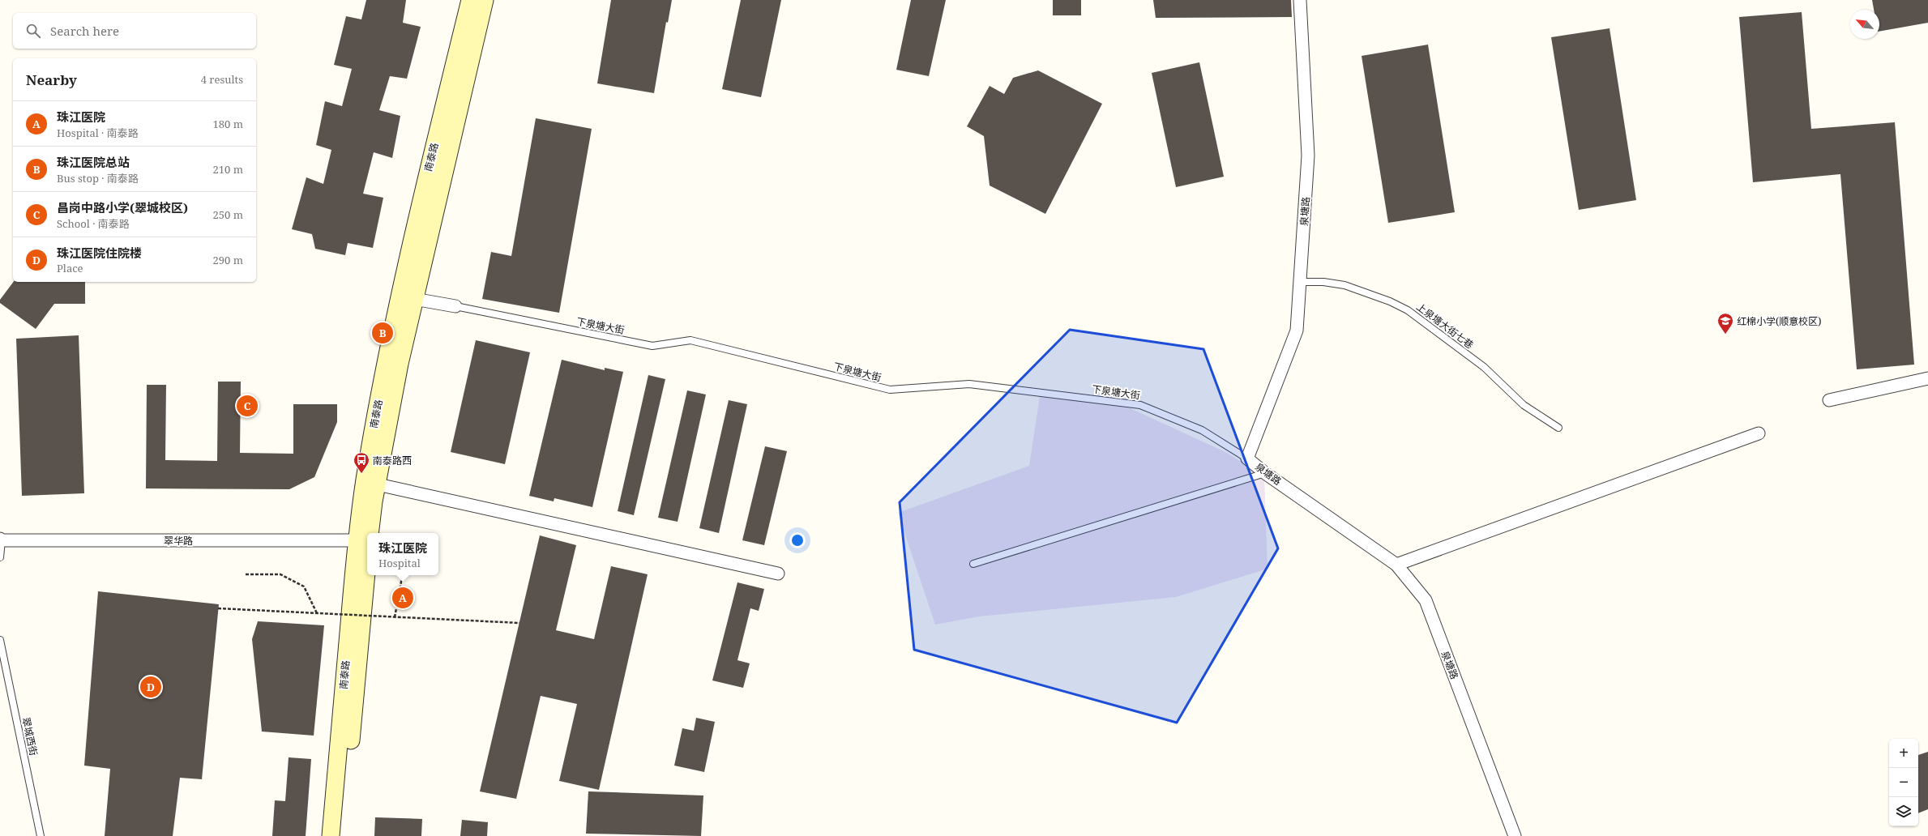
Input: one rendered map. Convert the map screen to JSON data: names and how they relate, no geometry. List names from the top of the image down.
{
  "streets": {
    "main road": ["南泰路"],
    "street": ["泉塘路", "翠华路"],
    "lane": ["下泉塘大街", "上泉塘大街七巷", "翠城西街"]
  },
  "crossings": [
    ["南泰路", "翠华路"],
    ["泉塘路", "下泉塘大街"],
    ["泉塘路", "上泉塘大街七巷"]
  ],
  "places": {
    "school or university": ["红棉小学(顺意校区)"],
    "bus stop": ["南泰路西"]
  },
  "north": "top left",
  "page": {
    "search": "Search here",
    "heading": ["Nearby", "4 results"],
    "list": [
      {
        "mark": "A",
        "name": "珠江医院",
        "note": "Hospital · 南泰路",
        "value": "180 m"
      },
      {
        "mark": "B",
        "name": "珠江医院总站",
        "note": "Bus stop · 南泰路",
        "value": "210 m"
      },
      {
        "mark": "C",
        "name": "昌岗中路小学(翠城校区)",
        "note": "School · 南泰路",
        "value": "250 m"
      },
      {
        "mark": "D",
        "name": "珠江医院住院楼",
        "note": "Place",
        "value": "290 m"
      }
    ],
    "pins": [
      "B",
      "C",
      "A",
      "D"
    ],
    "popup": ["珠江医院", "Hospital"],
    "map_buttons": ["+", "−"]
  }
}
